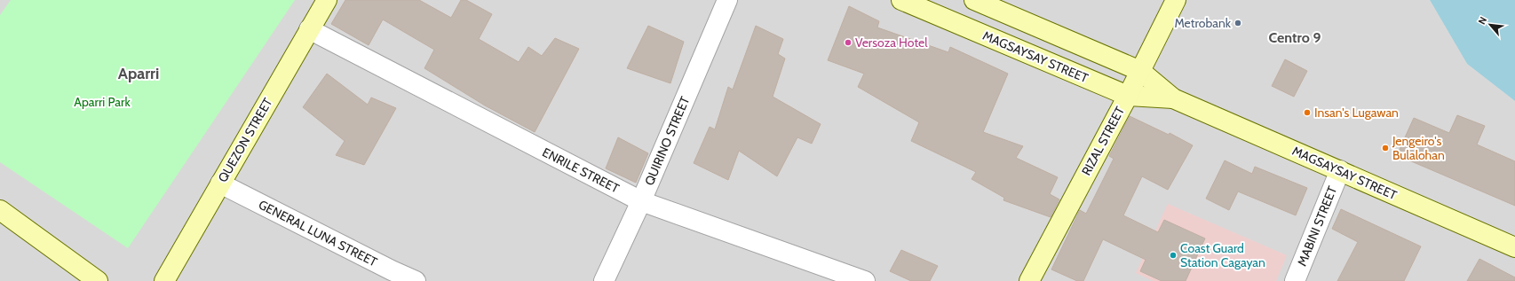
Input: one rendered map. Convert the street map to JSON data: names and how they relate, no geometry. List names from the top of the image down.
{
  "streets": {
    "street": [
      "MAGSAYSAY STREET",
      "QUEZON STREET",
      "QUIRINO STREET",
      "RIZAL STREET",
      "ENRILE STREET",
      "MABINI STREET",
      "GENERAL LUNA STREET"
    ]
  },
  "crossings": [
    ["MAGSAYSAY STREET", "RIZAL STREET"],
    ["MAGSAYSAY STREET", "MABINI STREET"],
    ["QUEZON STREET", "ENRILE STREET"],
    ["QUEZON STREET", "GENERAL LUNA STREET"],
    ["QUIRINO STREET", "ENRILE STREET"]
  ],
  "districts": ["Centro 9", "Aparri"],
  "parks": ["Aparri Park"],
  "places": [
    "Metrobank",
    "Versoza Hotel",
    "Insan's Lugawan",
    "Jengeiro's Bulalohan",
    "Coast Guard Station Cagayan"
  ],
  "north": "top left"
}
